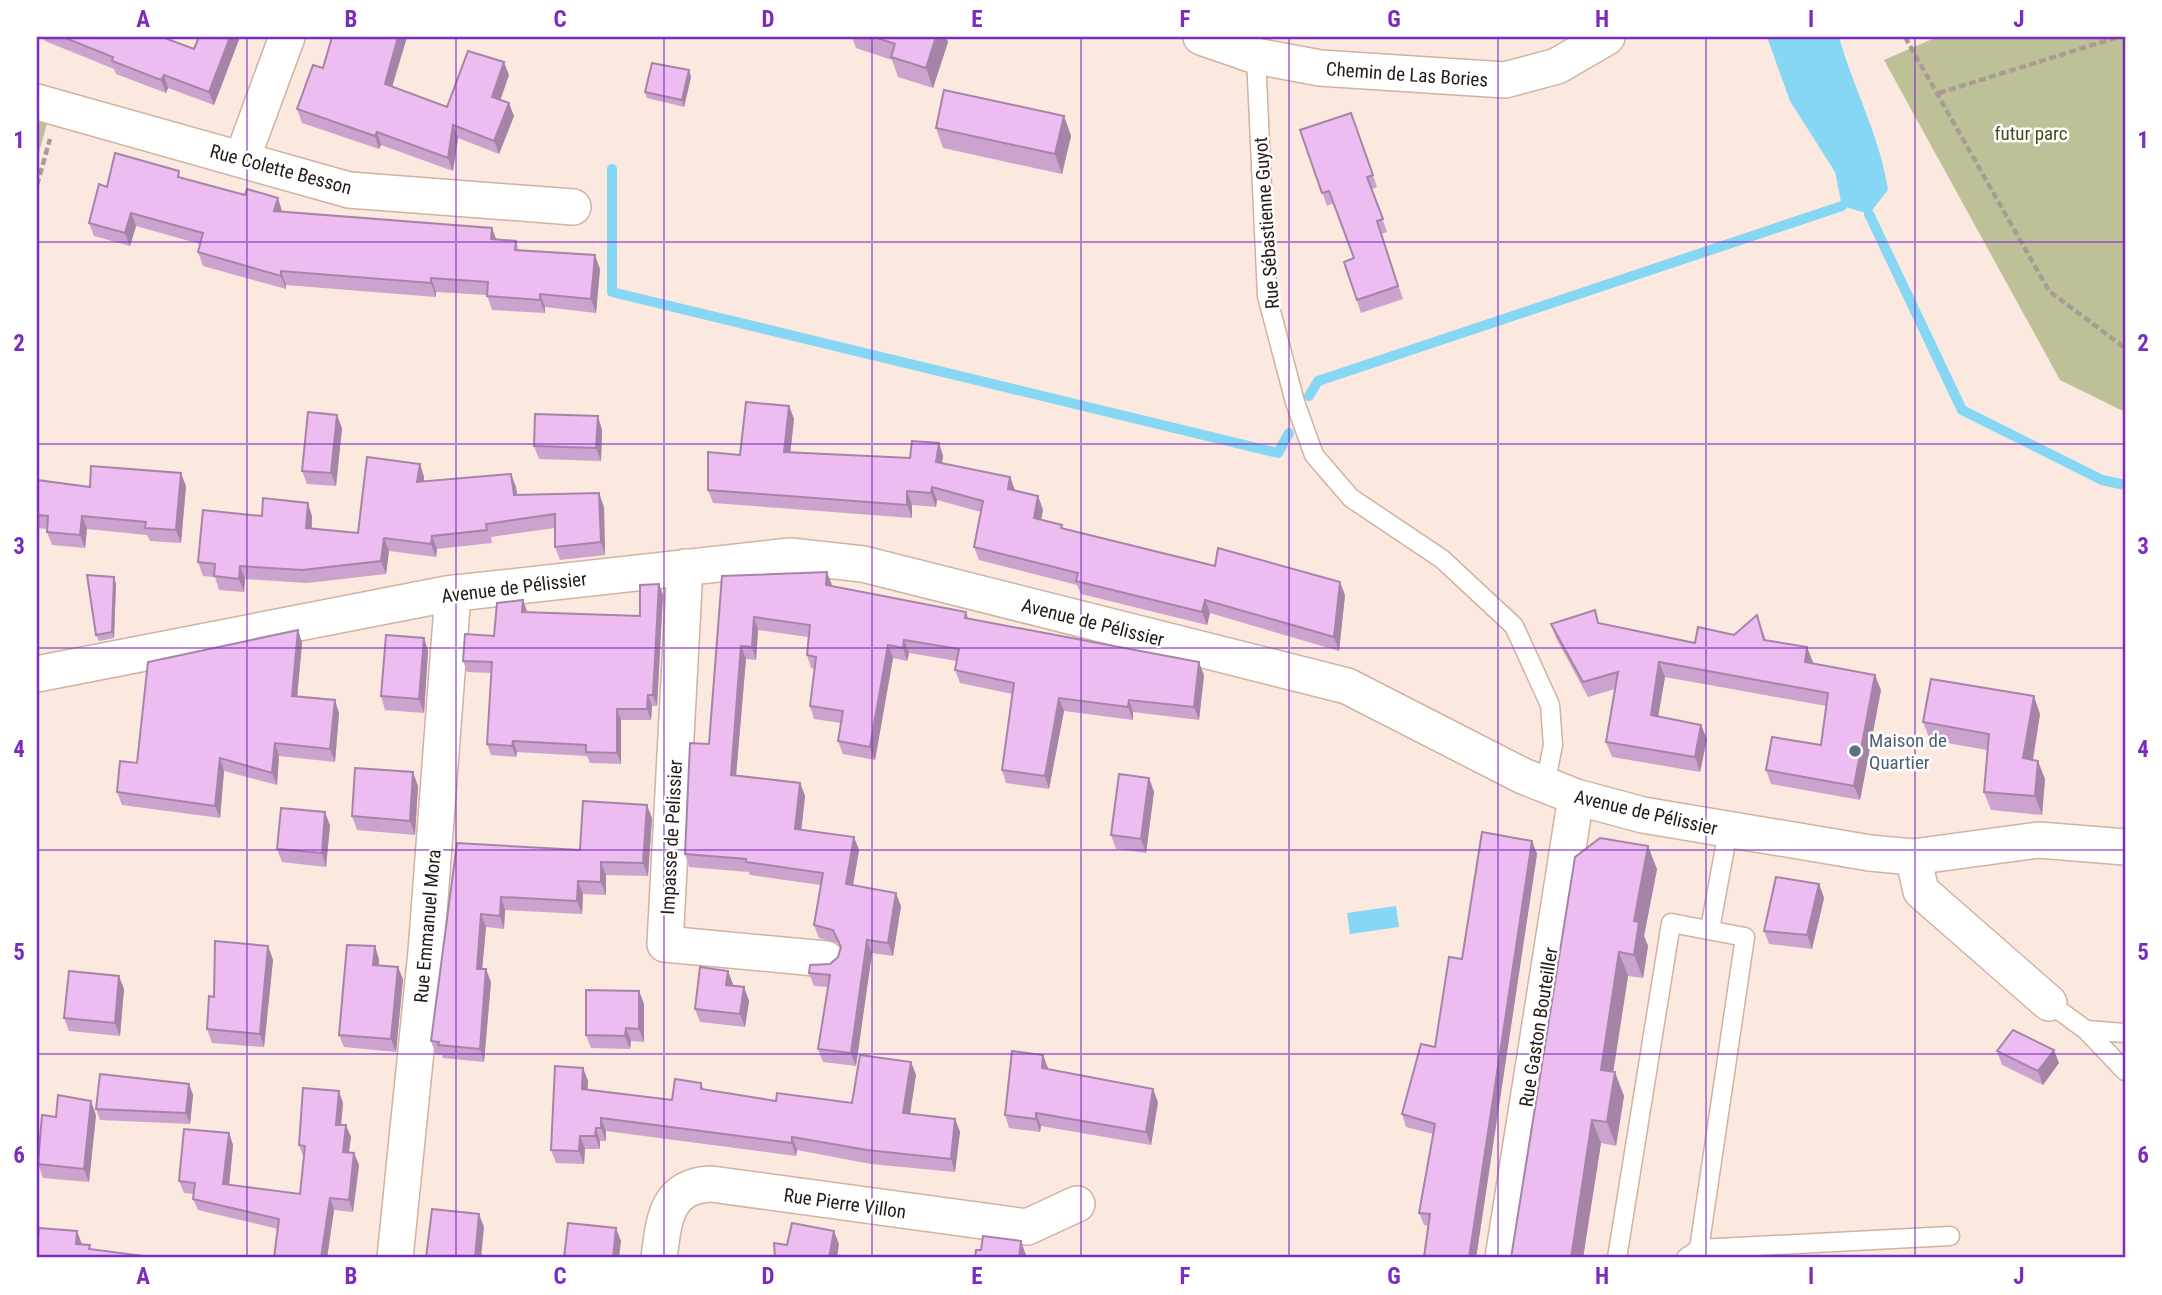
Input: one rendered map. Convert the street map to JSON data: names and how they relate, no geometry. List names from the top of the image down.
{
  "streets": {
    "street": [
      "Chemin de Las Bories",
      "Rue Colette Besson",
      "Avenue de Pélissier",
      "Impasse de Pelissier",
      "Rue Emmanuel Mora",
      "Rue Gaston Bouteiller",
      "Rue Pierre Villon"
    ],
    "lane": ["Rue Sébastienne Guyot"]
  },
  "crossings": [
    ["Chemin de Las Bories", "Rue Sébastienne Guyot"],
    ["Rue Sébastienne Guyot", "Avenue de Pélissier"],
    ["Rue Sébastienne Guyot", "Rue Gaston Bouteiller"],
    ["Avenue de Pélissier", "Impasse de Pelissier"],
    ["Avenue de Pélissier", "Rue Emmanuel Mora"],
    ["Avenue de Pélissier", "Rue Gaston Bouteiller"]
  ],
  "parks": ["futur parc"],
  "places": ["Maison de Quartier"],
  "grid": {
    "columns": [
      "A",
      "B",
      "C",
      "D",
      "E",
      "F",
      "G",
      "H",
      "I",
      "J"
    ],
    "rows": [
      "1",
      "2",
      "3",
      "4",
      "5",
      "6"
    ]
  }
}
